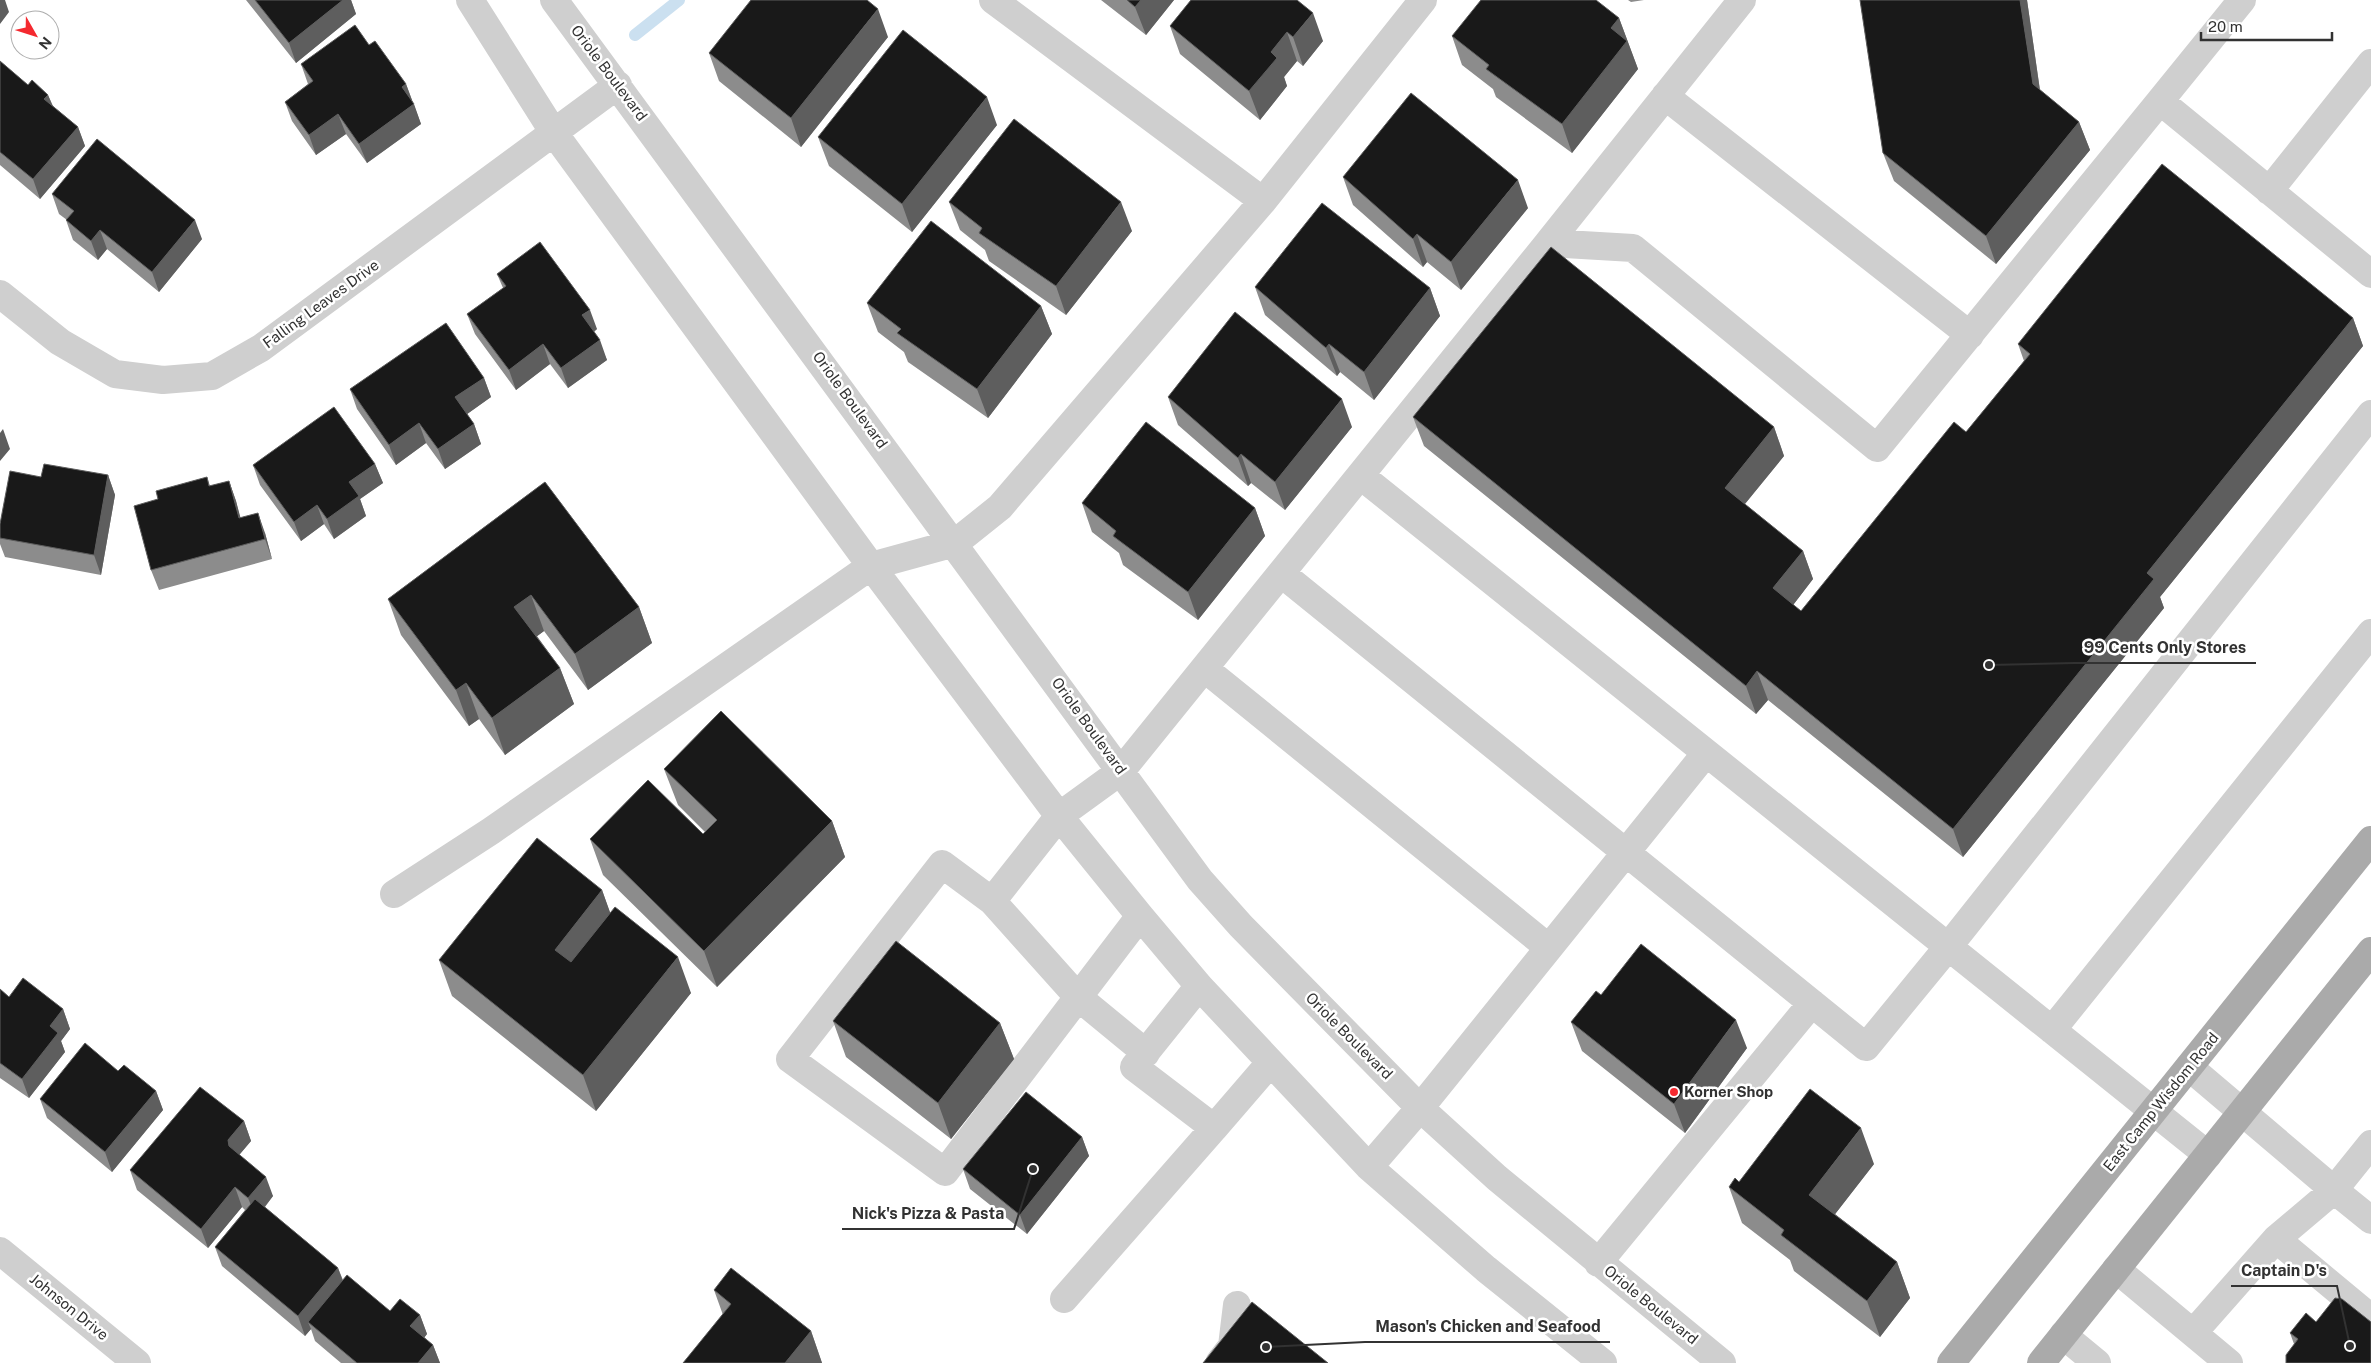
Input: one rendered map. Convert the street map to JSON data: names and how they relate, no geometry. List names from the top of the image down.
{
  "streets": {
    "main road": ["East Camp Wisdom Road"],
    "street": ["Oriole Boulevard", "Falling Leaves Drive", "Johnson Drive"]
  },
  "crossings": [
    ["Oriole Boulevard", "Falling Leaves Drive"]
  ],
  "places": [
    "99 Cents Only Stores",
    "Korner Shop",
    "Nick's Pizza & Pasta",
    "Captain D's",
    "Mason's Chicken and Seafood"
  ],
  "scale_bar": "20 m",
  "north": "bottom right"
}
